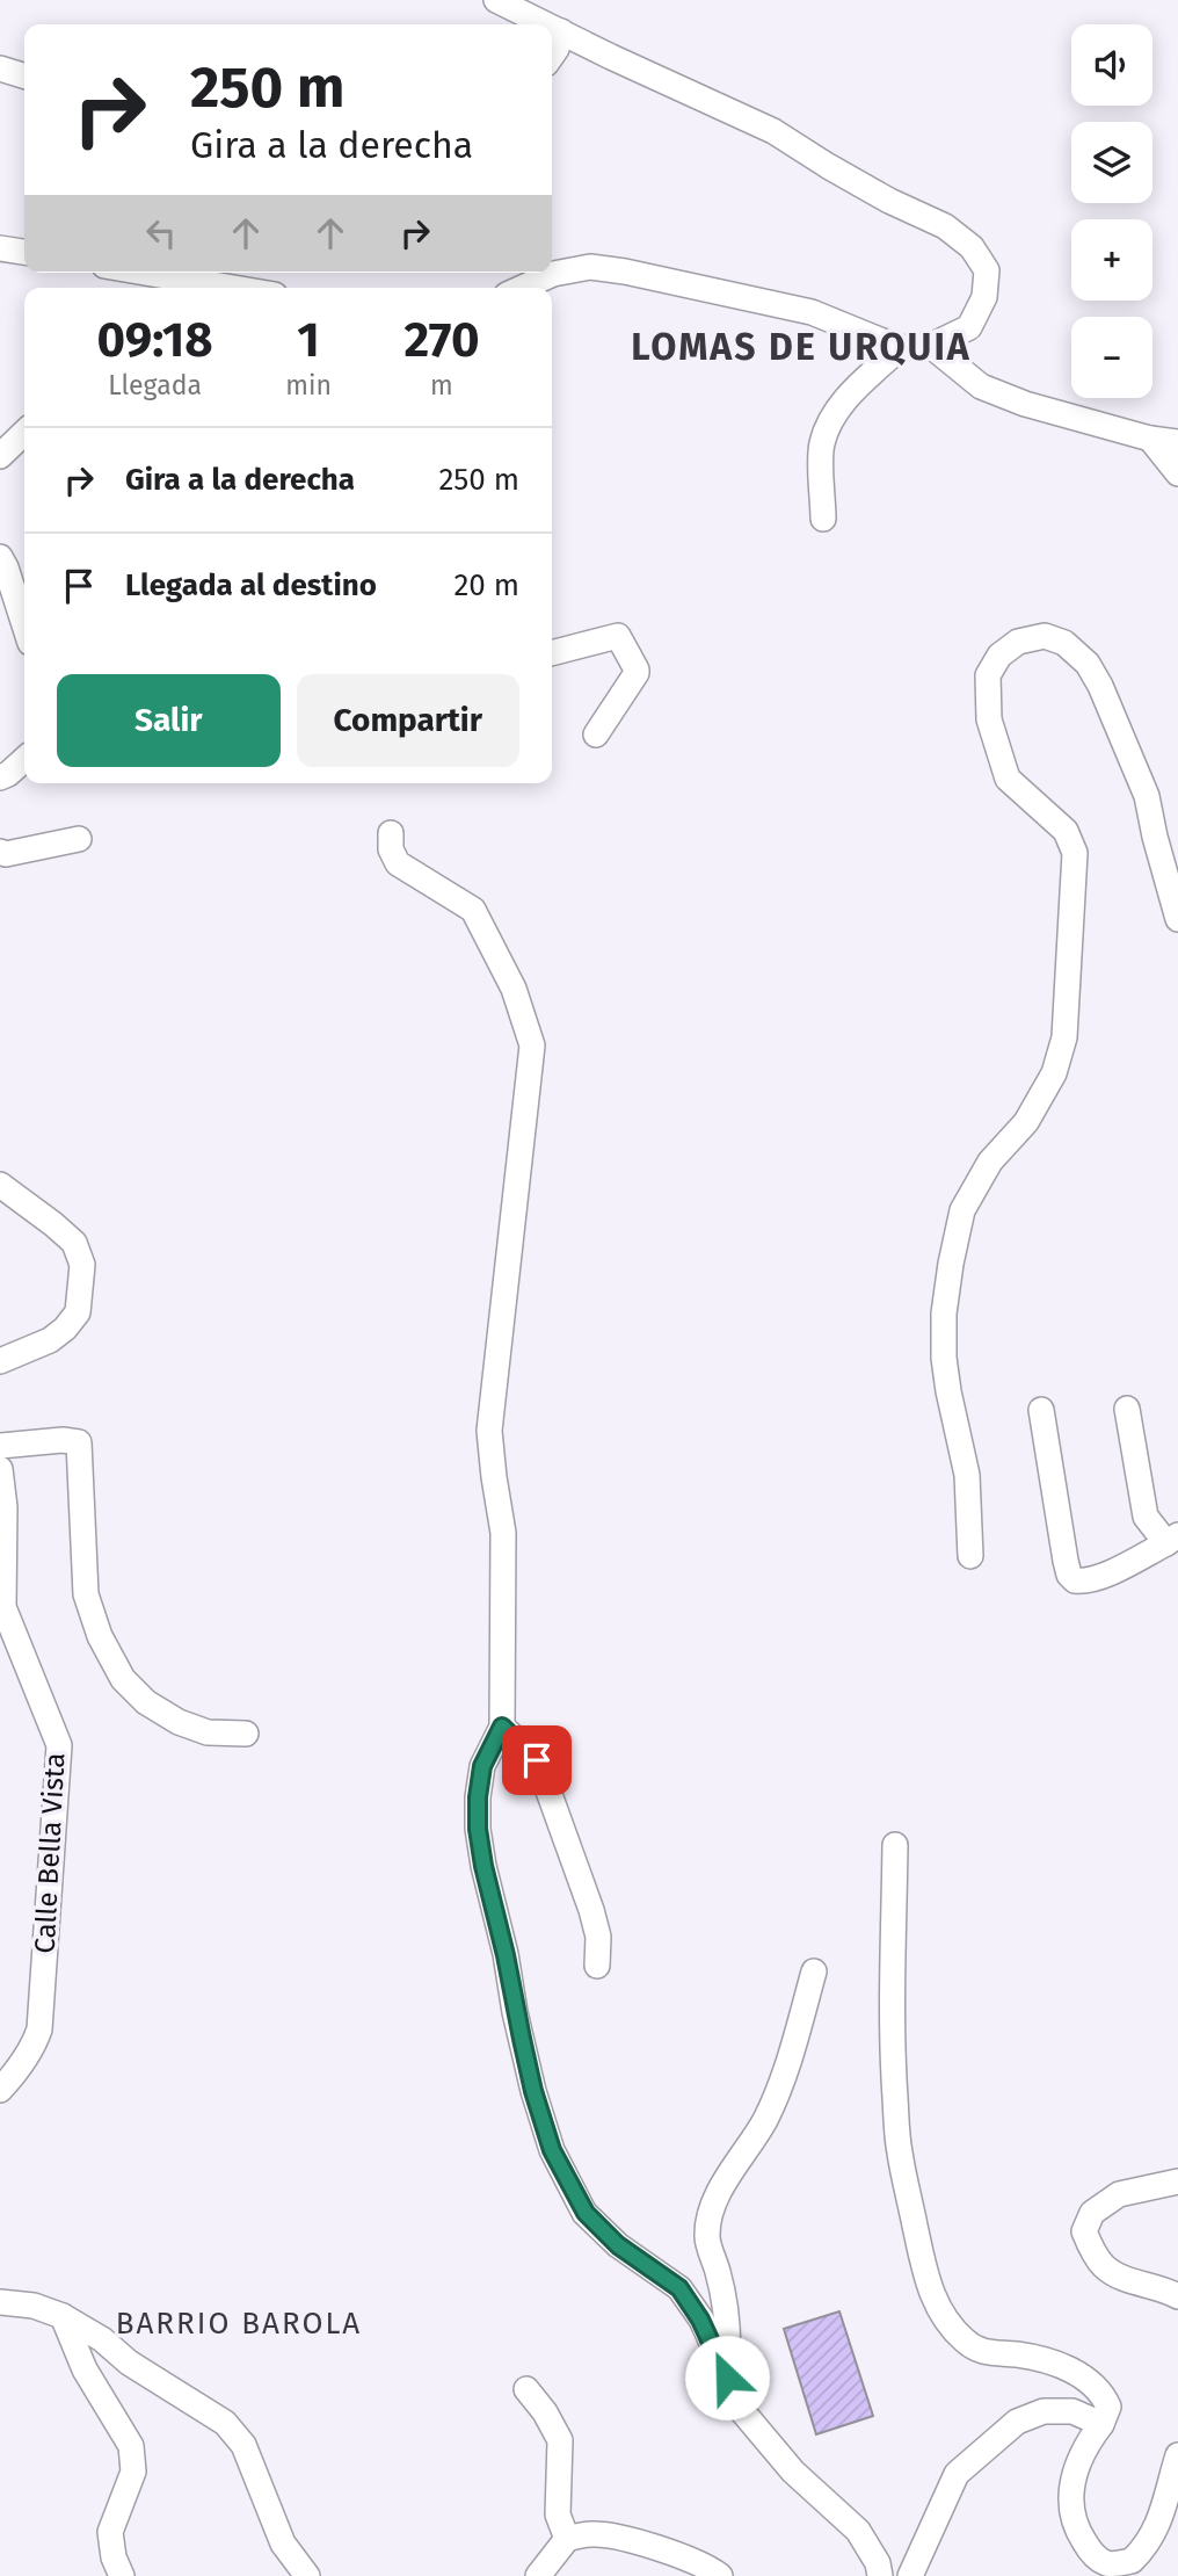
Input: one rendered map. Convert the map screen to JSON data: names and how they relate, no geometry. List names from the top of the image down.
{
  "streets": {
    "street": ["Calle Bella Vista"]
  },
  "districts": ["LOMAS DE URQUIA", "BARRIO BAROLA"],
  "page": {
    "map_buttons": ["+", "−"],
    "turn": ["250 m", "Gira a la derecha"],
    "eta": [
      "09:18",
      "Llegada",
      "1",
      "min",
      "270",
      "m"
    ],
    "list": [
      {
        "name": "Gira a la derecha",
        "value": "250 m"
      },
      {
        "name": "Llegada al destino",
        "value": "20 m"
      }
    ],
    "buttons": ["Salir", "Compartir"]
  }
}
